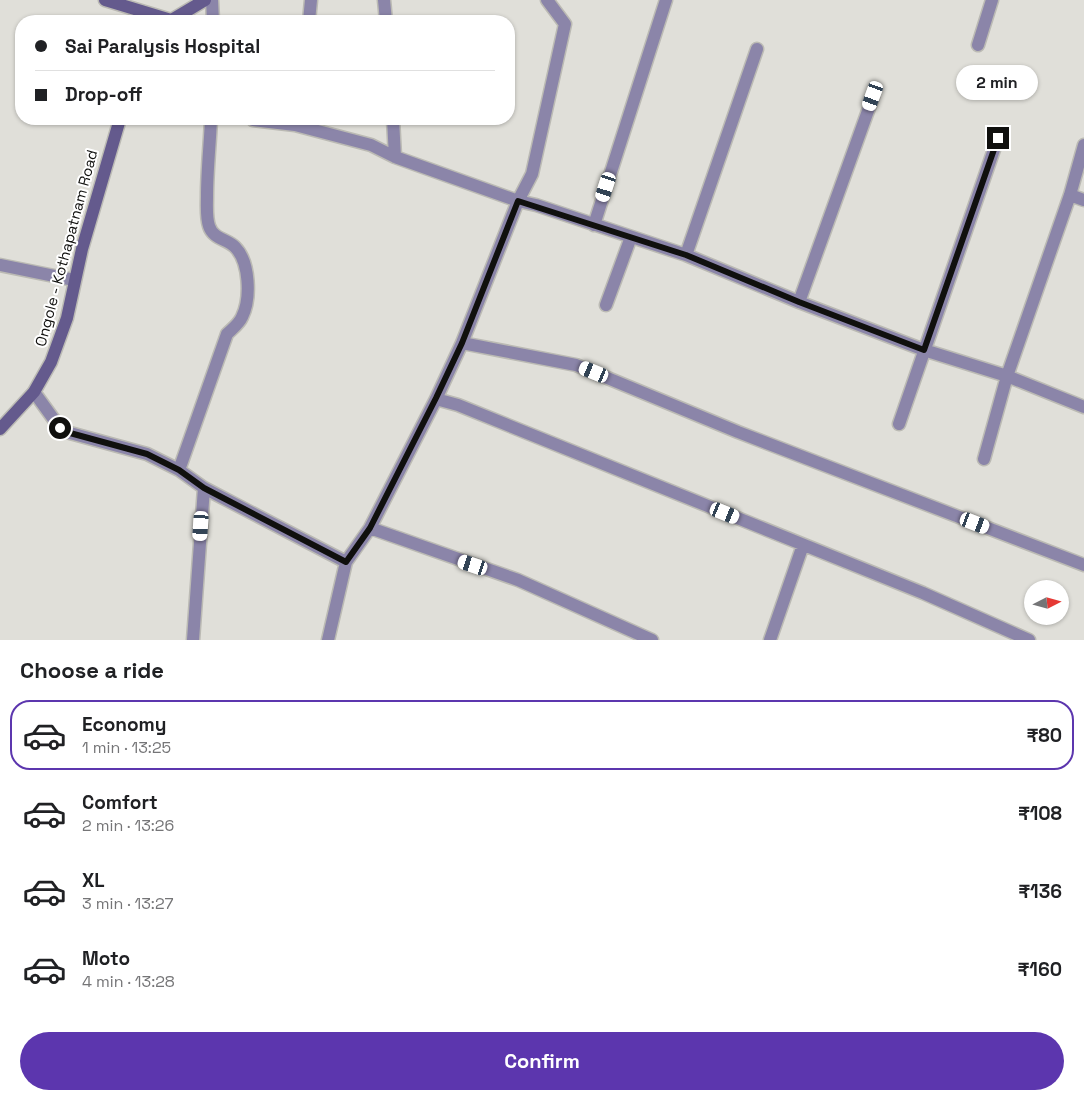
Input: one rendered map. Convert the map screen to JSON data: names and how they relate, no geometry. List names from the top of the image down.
{
  "streets": {
    "main road": ["Ongole - Kothapatnam Road"]
  },
  "north": "right",
  "page": {
    "banner": ["Sai Paralysis Hospital", "Drop-off"],
    "bubble": "2 min",
    "heading": "Choose a ride",
    "list": [
      {
        "name": "Economy",
        "note": "1 min · 13:25",
        "value": "₹80"
      },
      {
        "name": "Comfort",
        "note": "2 min · 13:26",
        "value": "₹108"
      },
      {
        "name": "XL",
        "note": "3 min · 13:27",
        "value": "₹136"
      },
      {
        "name": "Moto",
        "note": "4 min · 13:28",
        "value": "₹160"
      }
    ],
    "buttons": "Confirm"
  }
}
